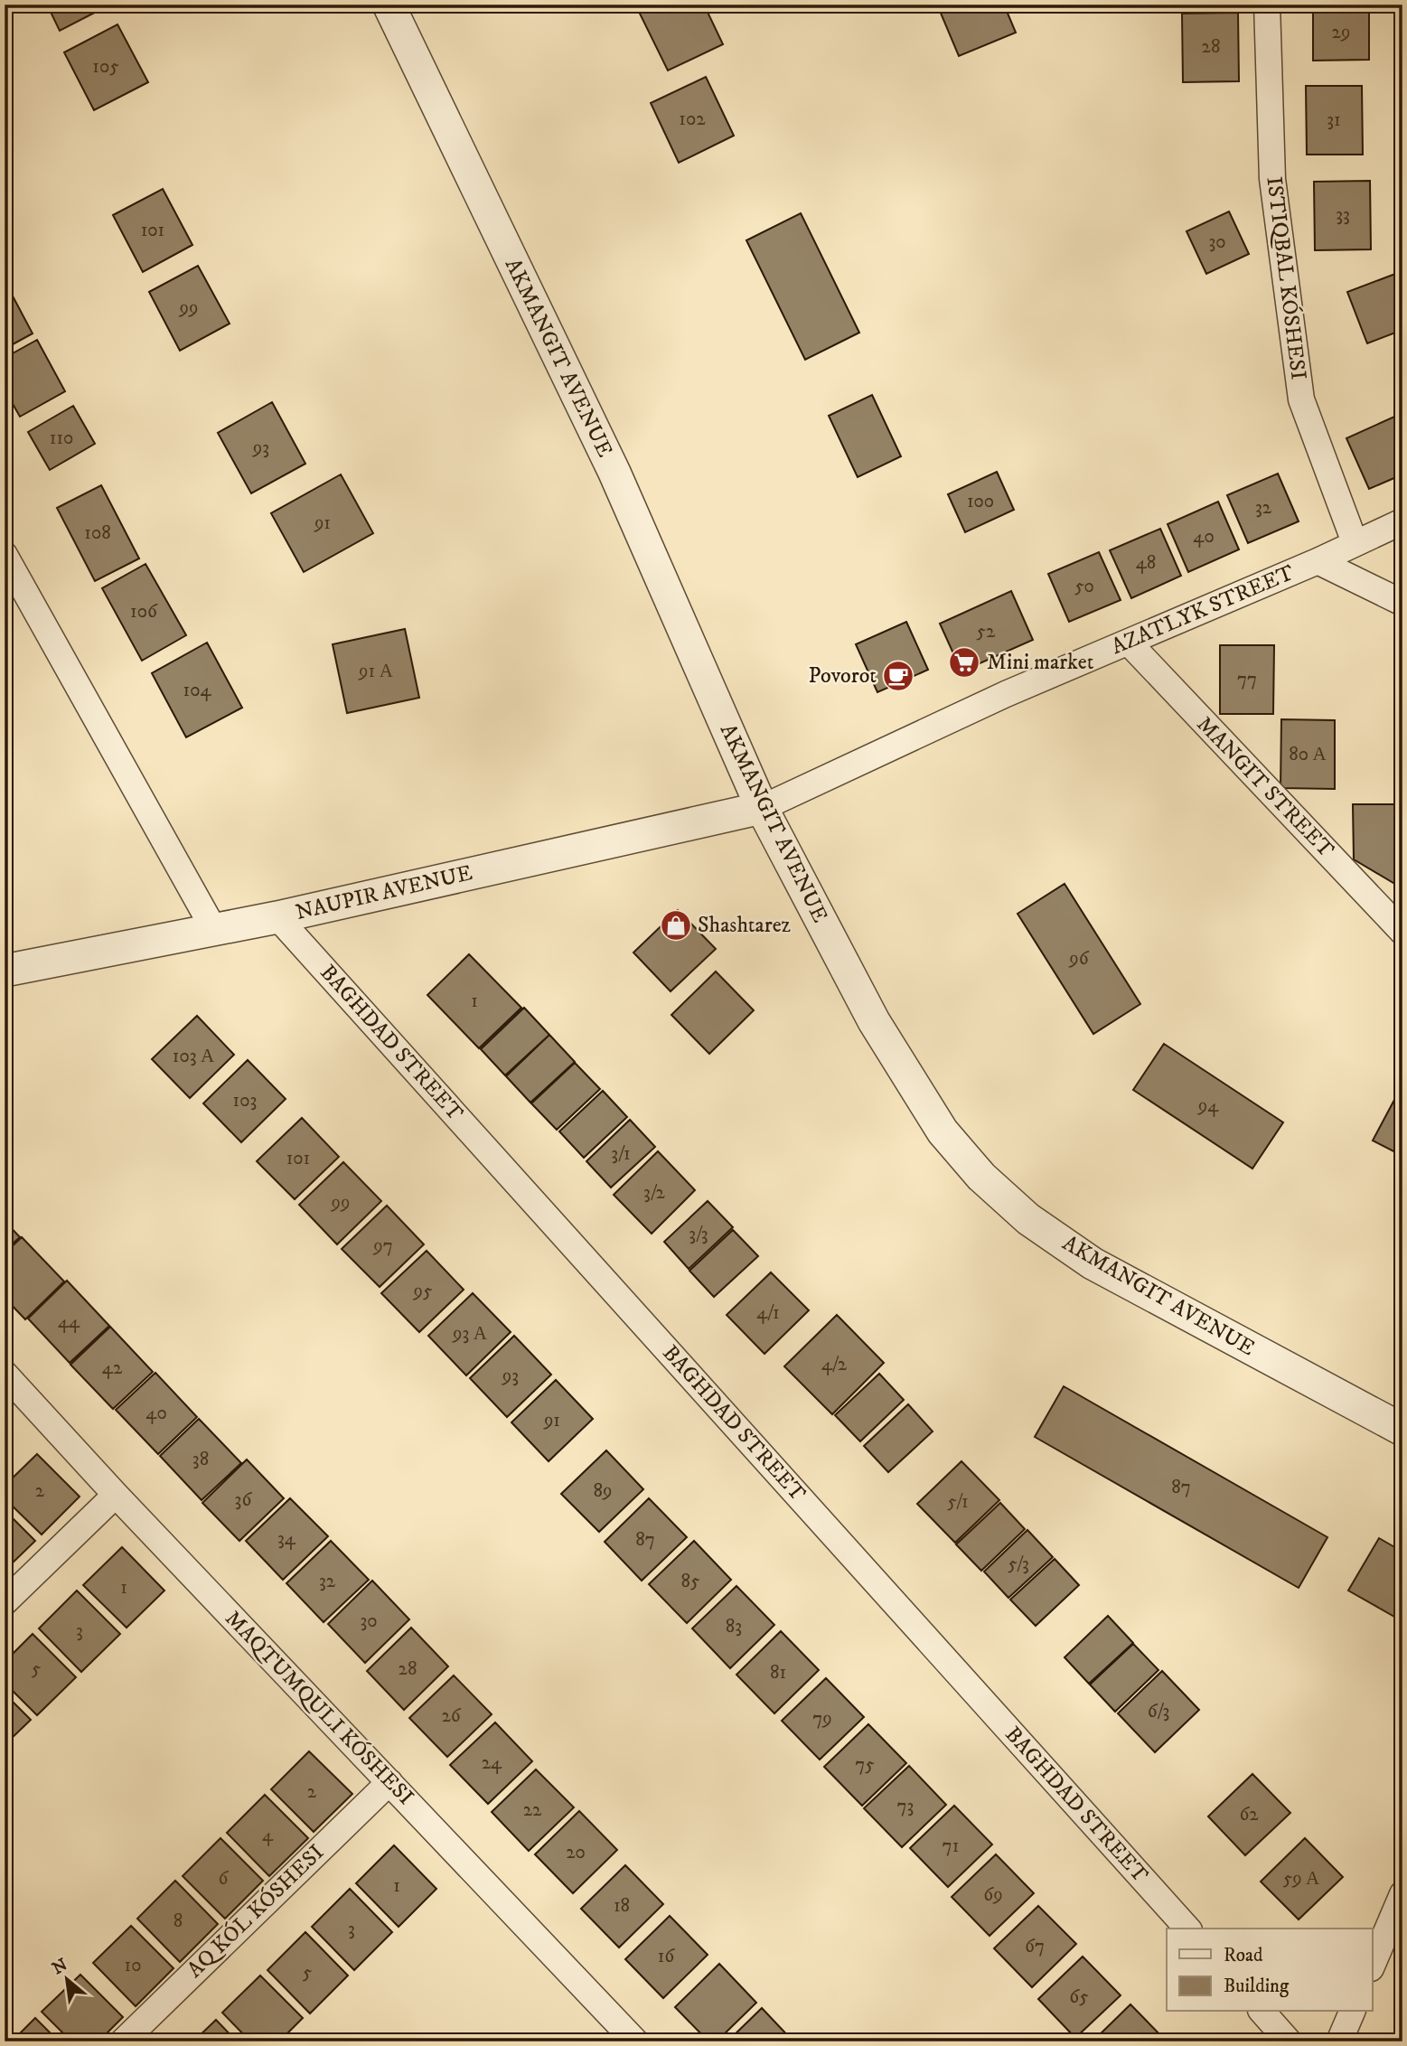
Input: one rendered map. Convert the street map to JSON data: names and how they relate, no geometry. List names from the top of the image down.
{
  "streets": {
    "street": [
      "ISTIQBAL KÓSHESI",
      "AKMANGIT AVENUE",
      "AZATLYK STREET",
      "MANGIT STREET",
      "NAUPIR AVENUE",
      "BAGHDAD STREET",
      "AQ KÓL KÓSHESI"
    ]
  },
  "crossings": [
    ["ISTIQBAL KÓSHESI", "AZATLYK STREET"],
    ["AKMANGIT AVENUE", "AZATLYK STREET"],
    ["AKMANGIT AVENUE", "NAUPIR AVENUE"],
    ["AZATLYK STREET", "MANGIT STREET"],
    ["AZATLYK STREET", "NAUPIR AVENUE"],
    ["NAUPIR AVENUE", "BAGHDAD STREET"]
  ],
  "places": {
    "supermarket": ["Mini market"],
    "cafe": ["Povorot"],
    "shop": ["Shashtarez"]
  },
  "house_numbers": [
    "29",
    "28",
    "105",
    "102",
    "31",
    "33",
    "101",
    "30",
    "99",
    "110",
    "93",
    "100",
    "32",
    "91",
    "108",
    "40",
    "48",
    "50",
    "106",
    "52",
    "91 А",
    "77",
    "104",
    "80 А",
    "96",
    "1",
    "103 А",
    "103",
    "94",
    "3/1",
    "101",
    "3/2",
    "99",
    "3/3",
    "97",
    "95",
    "4/1",
    "44",
    "93 А",
    "4/2",
    "42",
    "93",
    "40",
    "91",
    "38",
    "87",
    "2",
    "89",
    "36",
    "5/1",
    "34",
    "87",
    "5/3",
    "32",
    "85",
    "1",
    "30",
    "83",
    "3",
    "5",
    "28",
    "81",
    "6/3",
    "26",
    "79",
    "24",
    "75",
    "2",
    "73",
    "22",
    "62",
    "4",
    "71",
    "20",
    "6",
    "59 А",
    "1",
    "69",
    "18",
    "8",
    "3",
    "67",
    "16",
    "10",
    "5",
    "65"
  ],
  "legend": ["Road", "Building"],
  "north": "top left"
}
